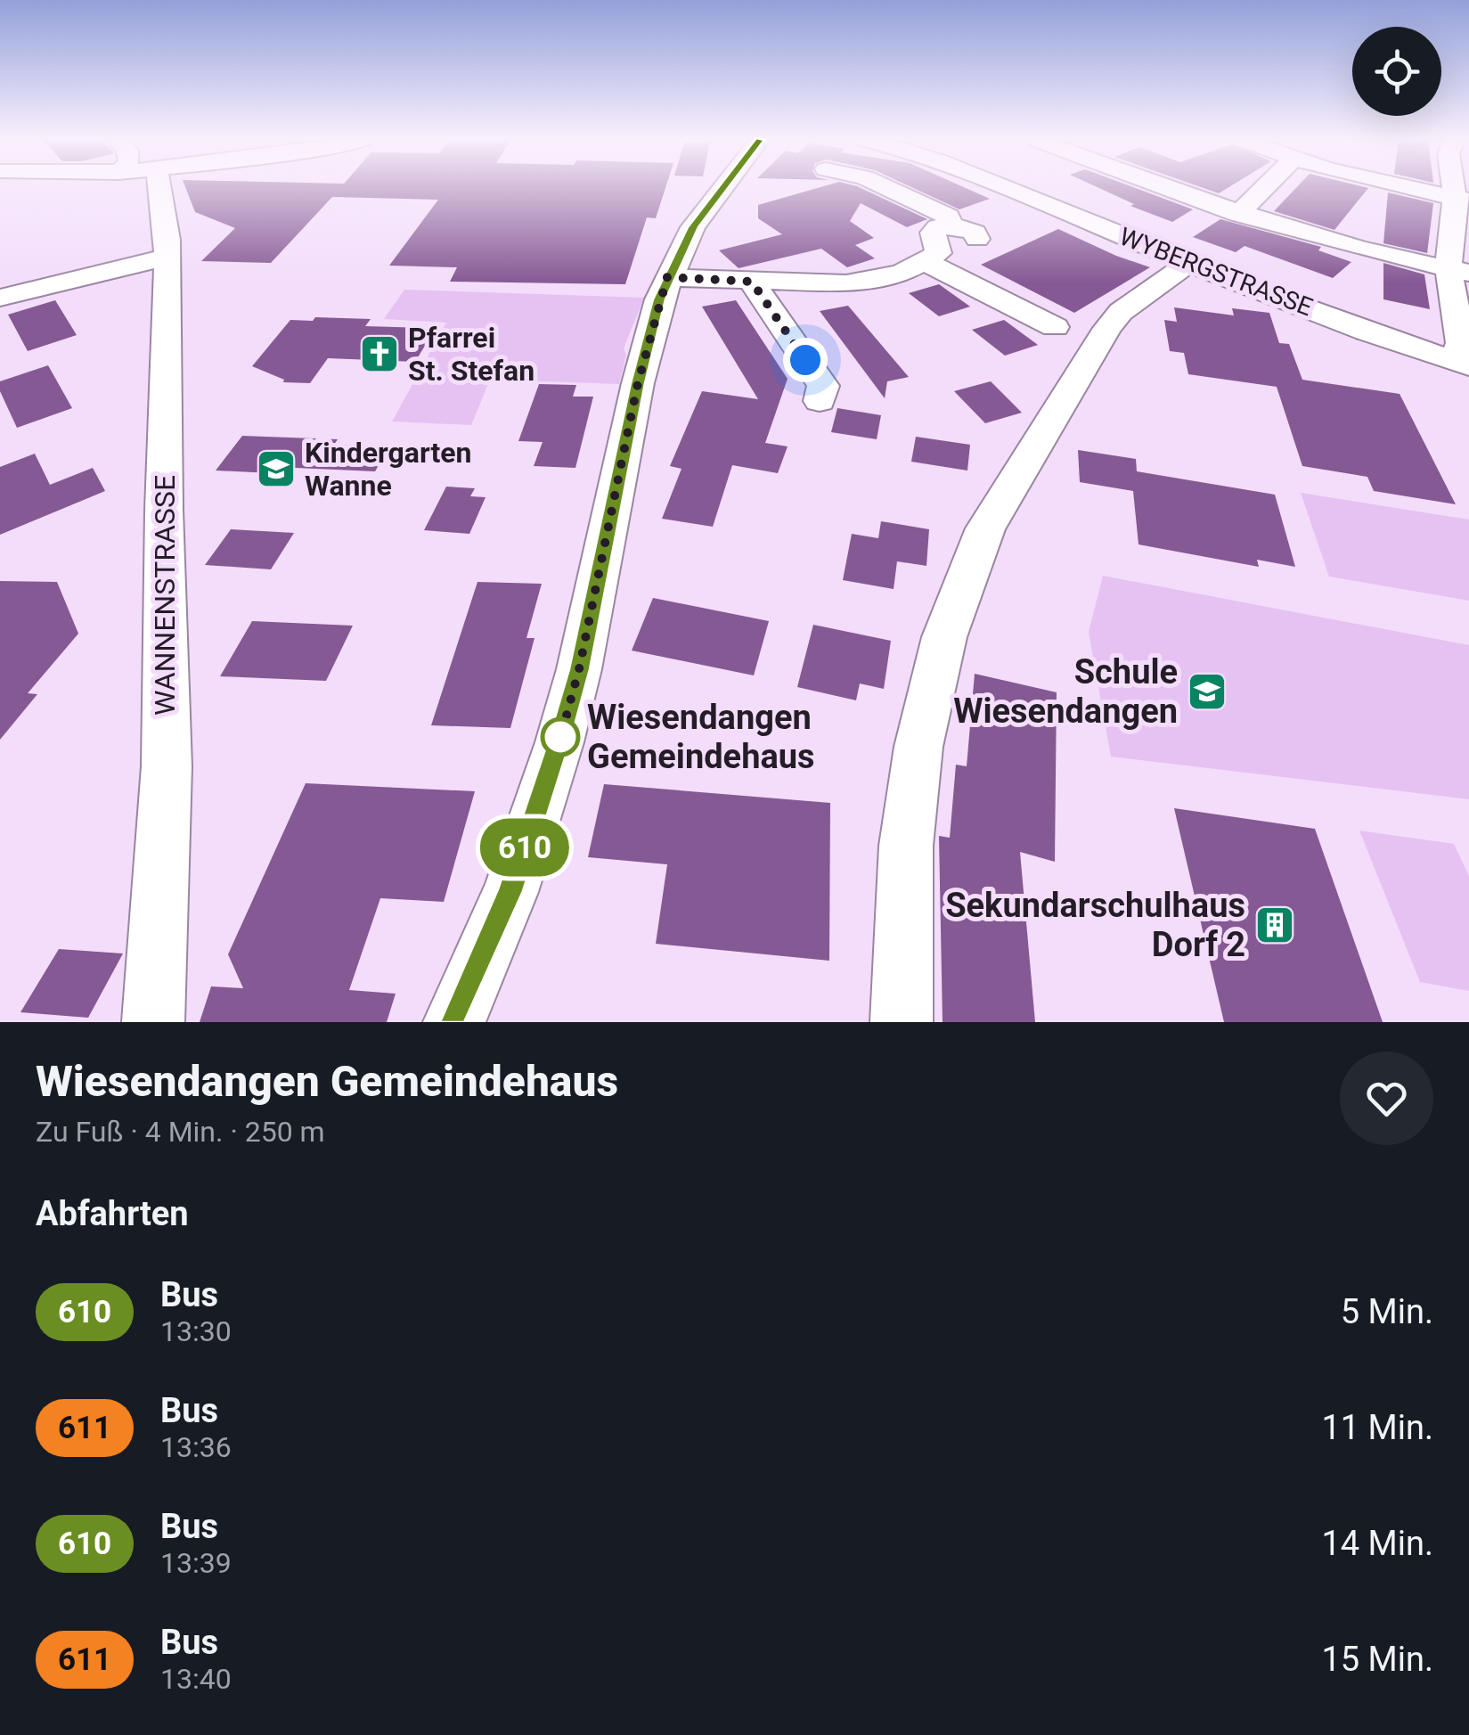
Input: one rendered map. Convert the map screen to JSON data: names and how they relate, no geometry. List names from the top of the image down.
{
  "streets": {
    "street": ["WYBERGSTRASSE", "WANNENSTRASSE"]
  },
  "places": {
    "church": ["Pfarrei St. Stefan"],
    "school or university": ["Kindergarten Wanne", "Schule Wiesendangen"],
    "other": ["Wiesendangen Gemeindehaus"],
    "building": ["Sekundarschulhaus Dorf 2"]
  },
  "lines": ["bus line 610"],
  "page": {
    "on_map": "610",
    "heading": [
      ["Wiesendangen Gemeindehaus", "Zu Fuß · 4 Min. · 250 m"],
      "Abfahrten"
    ],
    "list": [
      {
        "mark": "610",
        "name": "Bus",
        "note": "13:30",
        "value": "5 Min."
      },
      {
        "mark": "611",
        "name": "Bus",
        "note": "13:36",
        "value": "11 Min."
      },
      {
        "mark": "610",
        "name": "Bus",
        "note": "13:39",
        "value": "14 Min."
      },
      {
        "mark": "611",
        "name": "Bus",
        "note": "13:40",
        "value": "15 Min."
      }
    ]
  }
}
